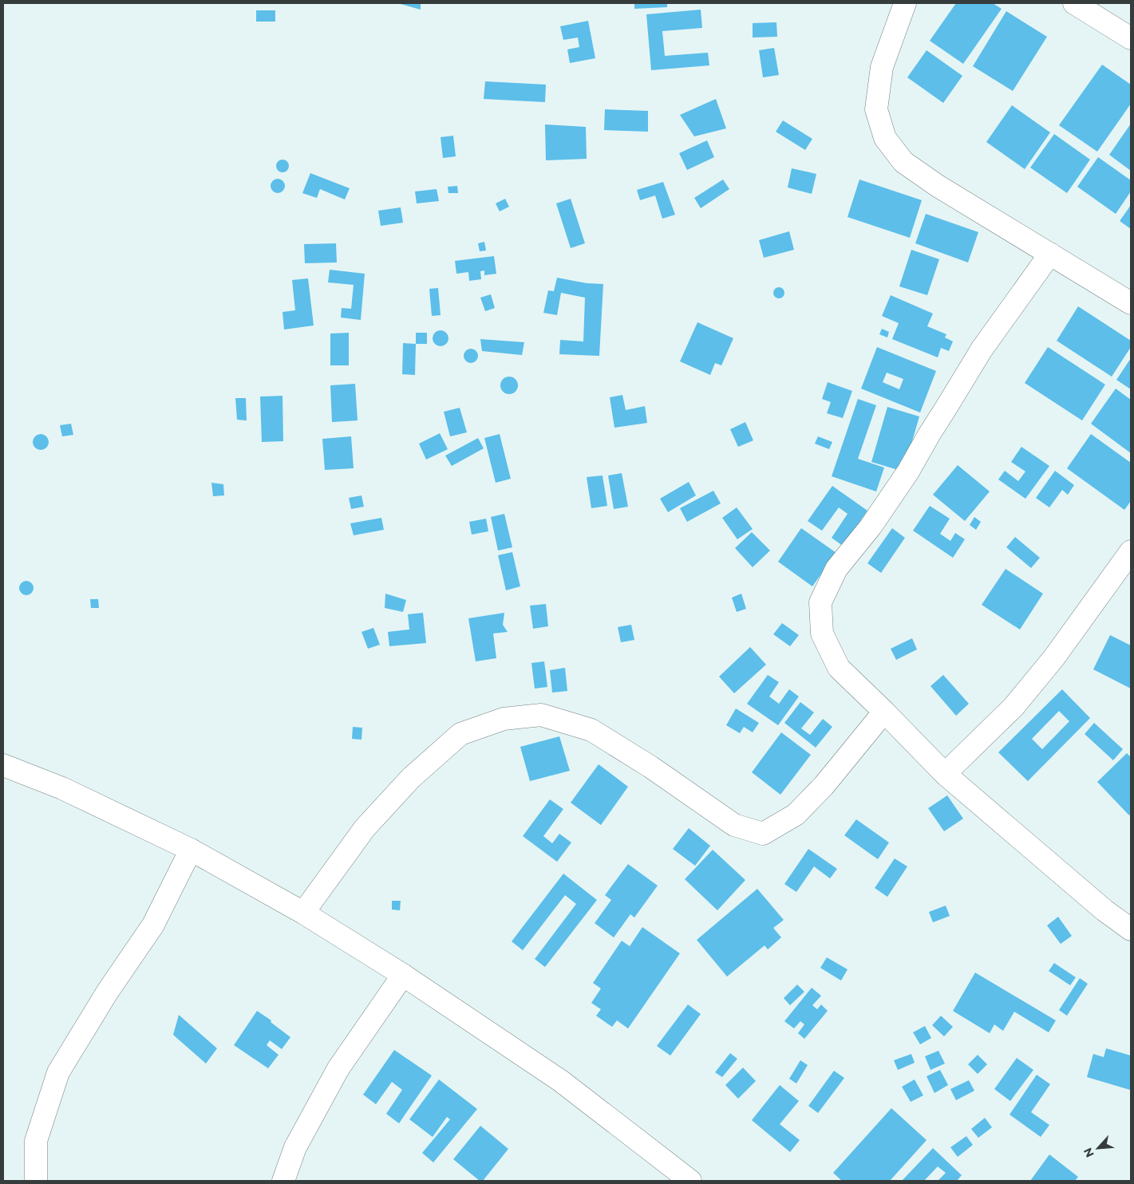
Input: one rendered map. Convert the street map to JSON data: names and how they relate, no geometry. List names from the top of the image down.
{
  "north": "bottom left"
}
